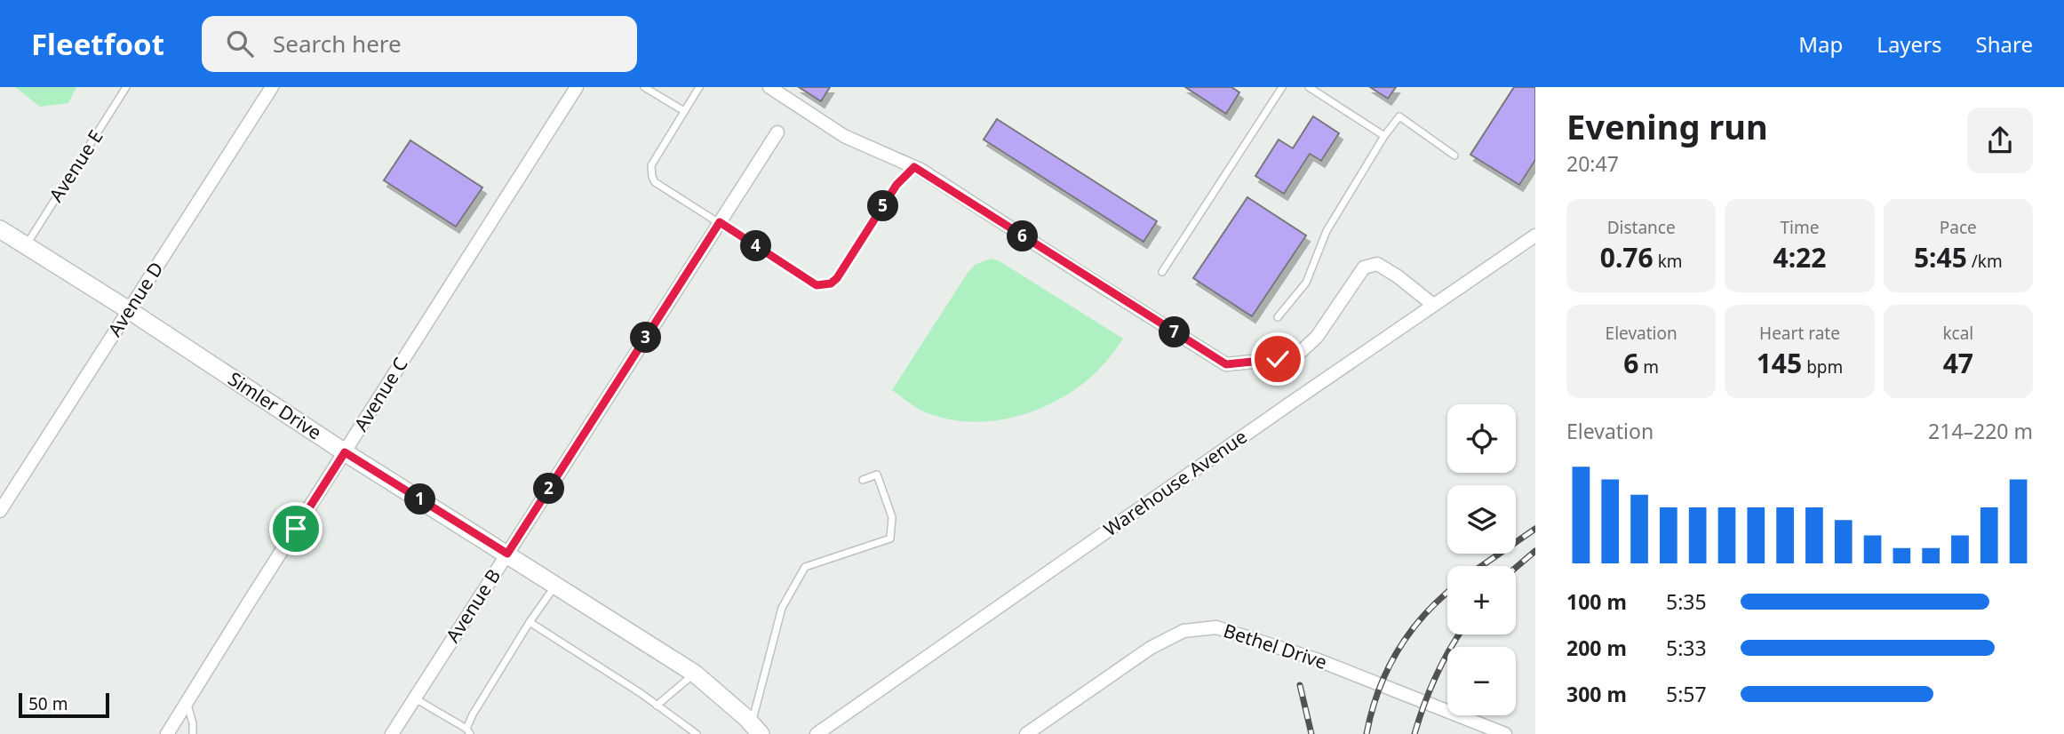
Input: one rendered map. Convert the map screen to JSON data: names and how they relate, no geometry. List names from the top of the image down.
{
  "streets": {
    "street": [
      "Avenue D",
      "Avenue C",
      "Simler Drive",
      "Warehouse Avenue",
      "Avenue B",
      "Bethel Drive"
    ],
    "lane": ["Avenue E"]
  },
  "crossings": [
    ["Avenue E", "Simler Drive"],
    ["Avenue D", "Simler Drive"],
    ["Avenue C", "Simler Drive"],
    ["Simler Drive", "Avenue B"]
  ],
  "scale_bar": "50 m",
  "page": {
    "header": "Fleetfoot",
    "search": "Search here",
    "nav": ["Map", "Layers", "Share"],
    "heading": ["Evening run", "20:47"],
    "pins": [
      "5",
      "6",
      "4",
      "7",
      "3",
      "2",
      "1"
    ],
    "stats": [
      ["Distance", "0.76 km"],
      ["Time", "4:22"],
      ["Pace", "5:45 /km"],
      ["Elevation", "6 m"],
      ["Heart rate", "145 bpm"],
      ["kcal", "47"]
    ],
    "map_buttons": ["+", "−"],
    "chart": ["Elevation", "214–220 m"],
    "list": [
      {
        "name": "100 m",
        "note": "5:35"
      },
      {
        "name": "200 m",
        "note": "5:33"
      },
      {
        "name": "300 m",
        "note": "5:57"
      }
    ],
    "scale": "50 m"
  }
}
